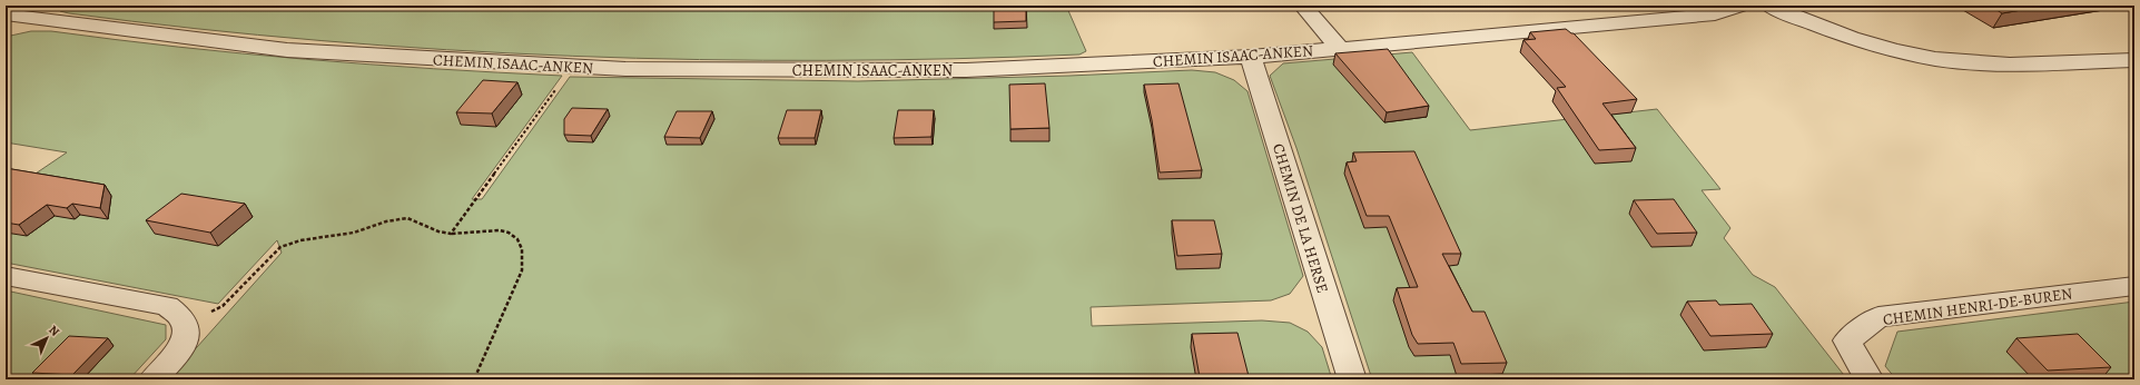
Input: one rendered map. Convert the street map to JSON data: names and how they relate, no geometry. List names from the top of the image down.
{
  "streets": {
    "street": ["CHEMIN ISAAC-ANKEN", "CHEMIN DE LA HERSE", "CHEMIN HENRI-DE-BUREN"]
  },
  "crossings": [
    ["CHEMIN ISAAC-ANKEN", "CHEMIN DE LA HERSE"]
  ],
  "north": "top right"
}
